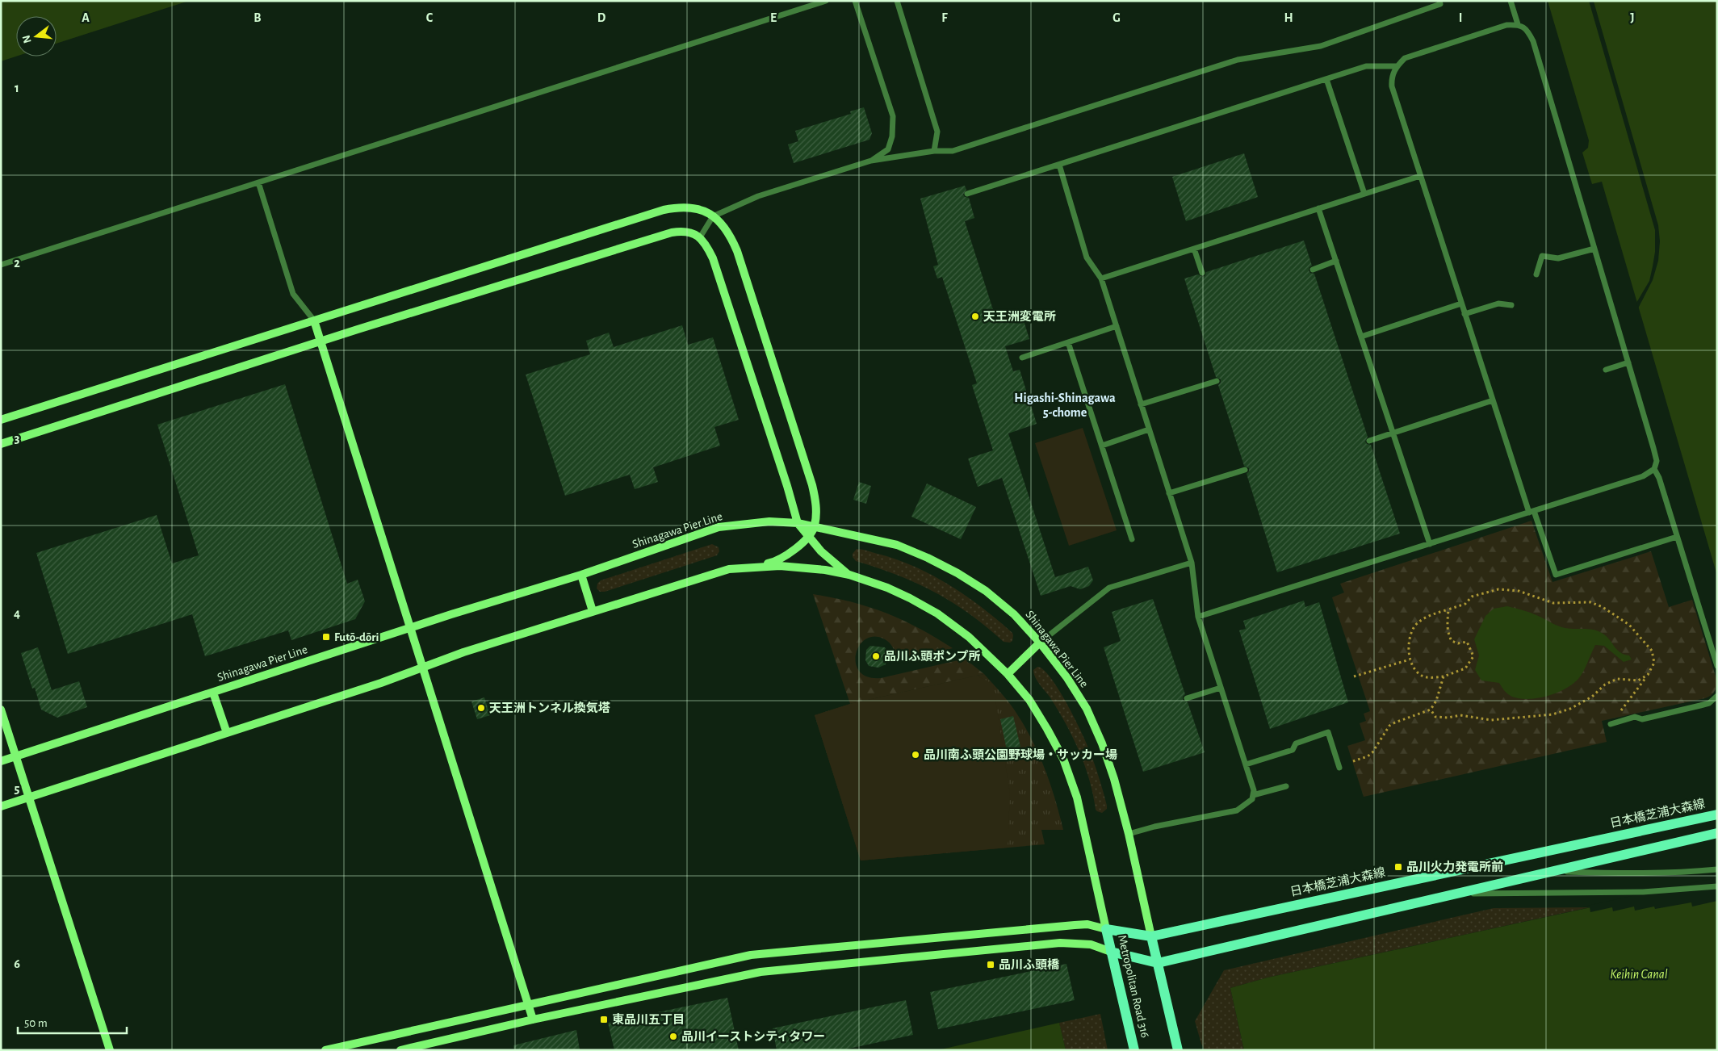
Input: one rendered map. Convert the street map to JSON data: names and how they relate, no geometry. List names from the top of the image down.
{
  "streets": {
    "main road": ["日本橋芝浦大森線", "Metropolitan Road 316"],
    "street": ["Shinagawa Pier Line"]
  },
  "crossings": [
    ["Shinagawa Pier Line", "日本橋芝浦大森線"],
    ["日本橋芝浦大森線", "Metropolitan Road 316"]
  ],
  "districts": ["Higashi-Shinagawa 5-chome"],
  "water": ["Keihin Canal"],
  "places": {
    "other": [
      "天王洲変電所",
      "品川ふ頭ポンプ所",
      "天王洲トンネル換気塔",
      "品川南ふ頭公園野球場・サッカー場",
      "品川イーストシティタワー"
    ],
    "transit": [
      "Futō-dōri",
      "品川火力発電所前",
      "品川ふ頭橋",
      "東品川五丁目"
    ]
  },
  "scale_bar": "50 m",
  "north": "left",
  "grid": {
    "columns": [
      "A",
      "B",
      "C",
      "D",
      "E",
      "F",
      "G",
      "H",
      "I",
      "J"
    ],
    "rows": [
      "1",
      "2",
      "3",
      "4",
      "5",
      "6"
    ]
  }
}
